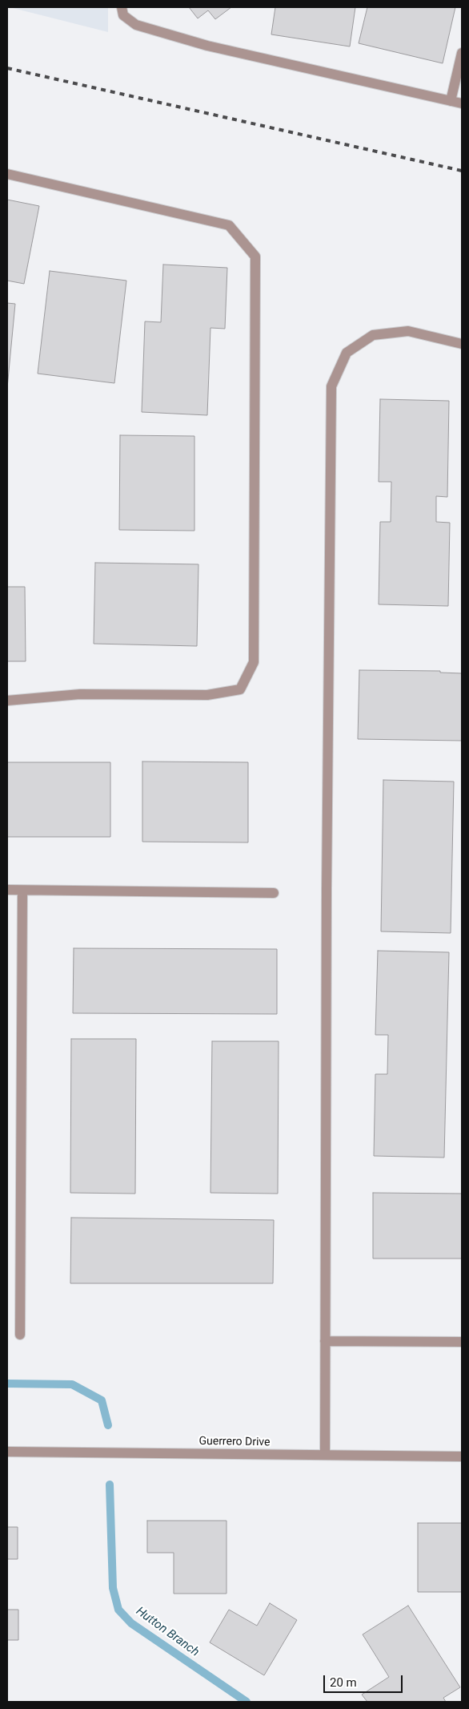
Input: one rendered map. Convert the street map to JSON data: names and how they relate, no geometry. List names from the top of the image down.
{
  "streets": {
    "street": ["Guerrero Drive"]
  },
  "water": ["Hutton Branch"],
  "scale_bar": "20 m"
}
